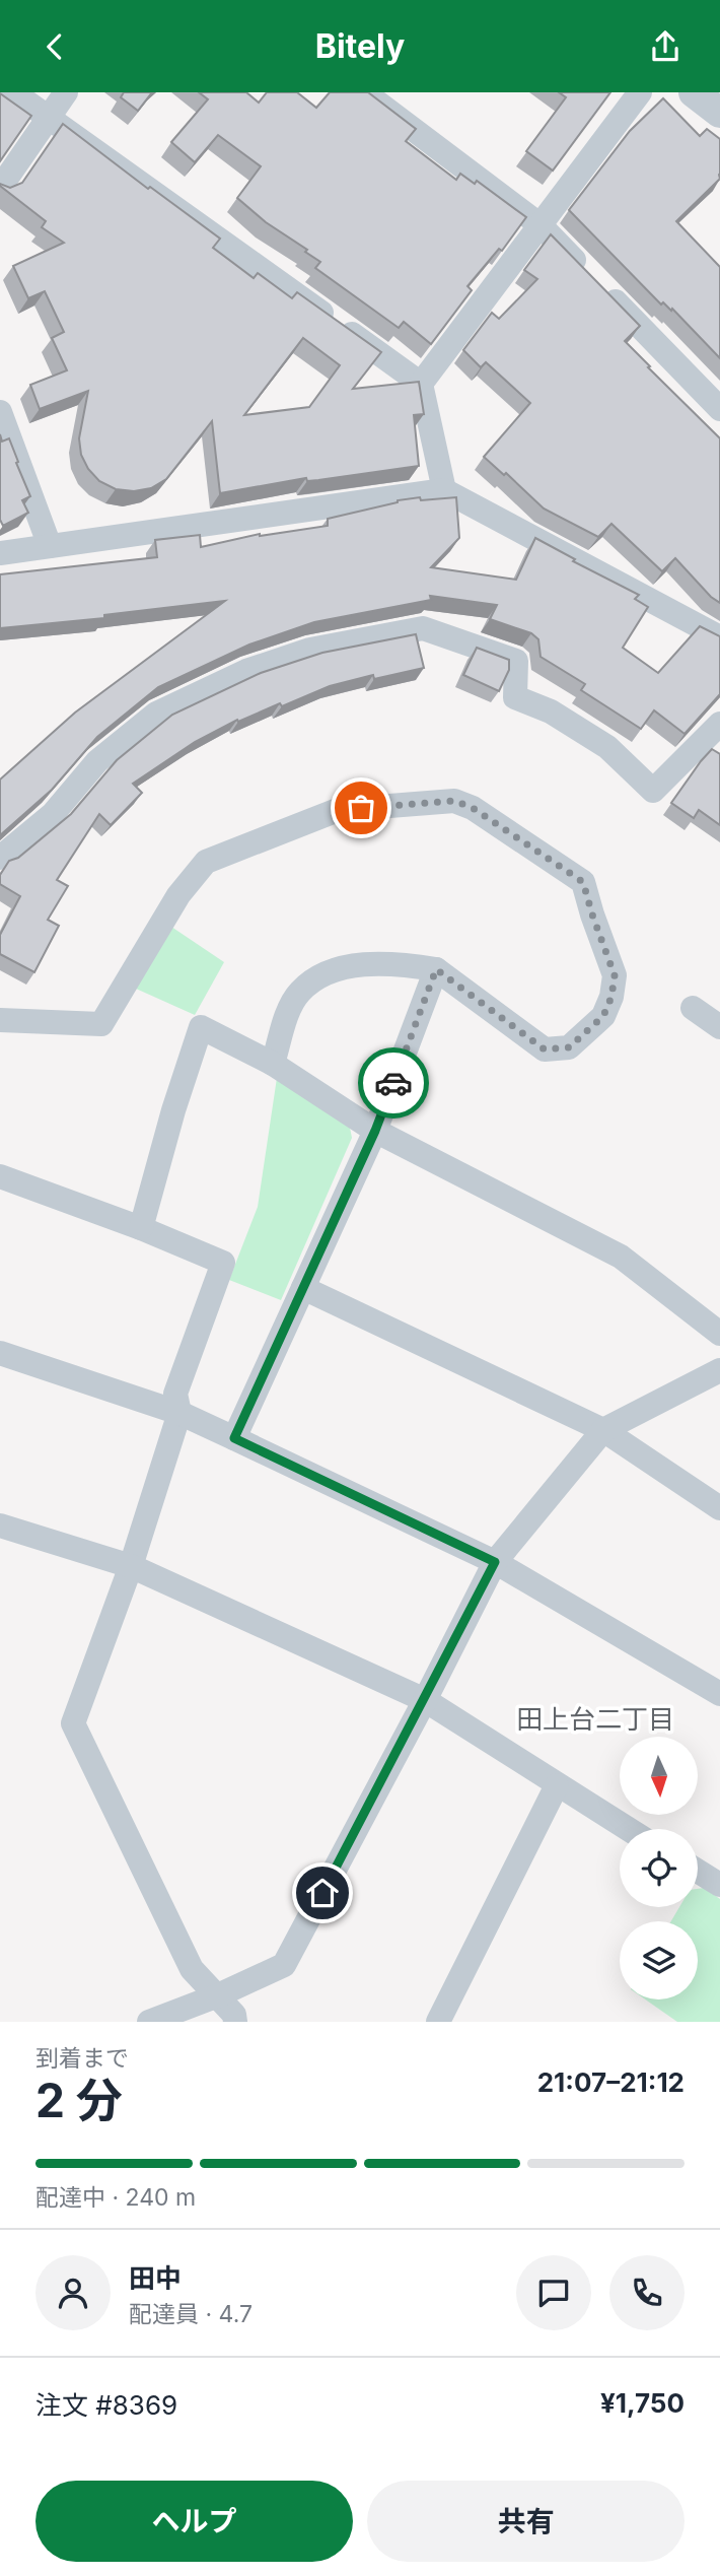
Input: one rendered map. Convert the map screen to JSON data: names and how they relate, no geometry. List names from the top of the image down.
{
  "districts": ["田上台二丁目"],
  "north": "bottom",
  "page": {
    "header": "Bitely",
    "heading": ["2 分", "到着まで", "21:07–21:12"],
    "panel": [
      "田中",
      "配達員 · 4.7",
      "注文 #8369",
      "¥1,750"
    ],
    "bar": "配達中 · 240 m",
    "buttons": ["ヘルプ", "共有"]
  }
}
